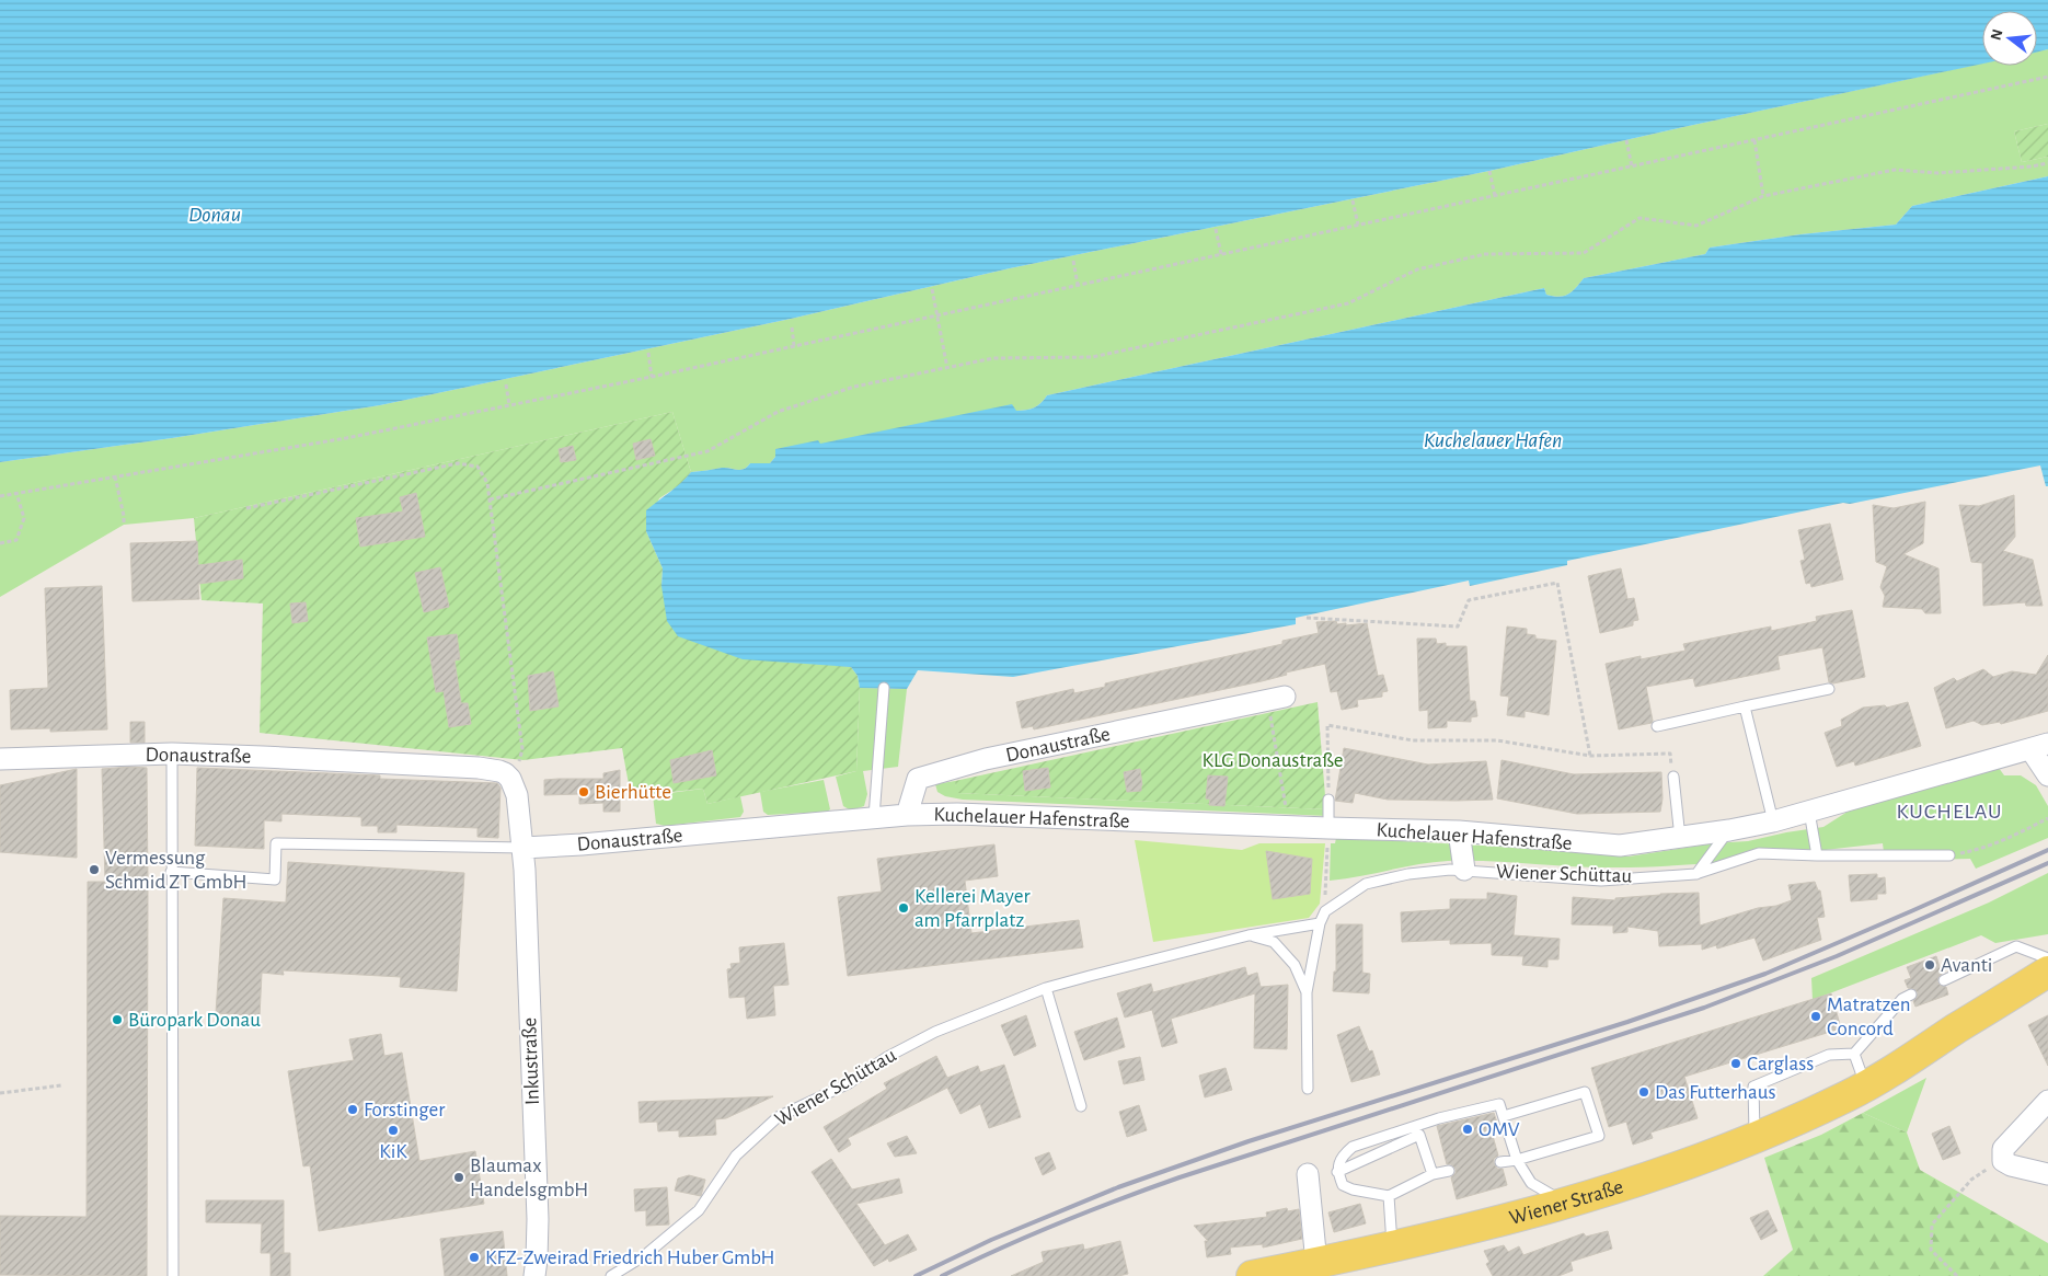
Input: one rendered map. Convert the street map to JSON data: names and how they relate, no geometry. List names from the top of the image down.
{
  "streets": {
    "main road": ["Wiener Straße"],
    "street": ["Donaustraße", "Kuchelauer Hafenstraße", "Inkustraße"],
    "lane": ["Wiener Schüttau"]
  },
  "crossings": [
    ["Donaustraße", "Kuchelauer Hafenstraße"],
    ["Donaustraße", "Inkustraße"]
  ],
  "districts": ["KUCHELAU"],
  "water": ["Donau", "Kuchelauer Hafen"],
  "parks": ["KLG Donaustraße"],
  "places": [
    "Bierhütte",
    "Vermessung Schmid ZT GmbH",
    "Kellerei Mayer am Pfarrplatz",
    "Avanti",
    "Matratzen Concord",
    "Büropark Donau",
    "Carglass",
    "Das Futterhaus",
    "Forstinger",
    "OMV",
    "KiK",
    "Blaumax HandelsgmbH",
    "KFZ-Zweirad Friedrich Huber GmbH"
  ],
  "north": "left"
}
